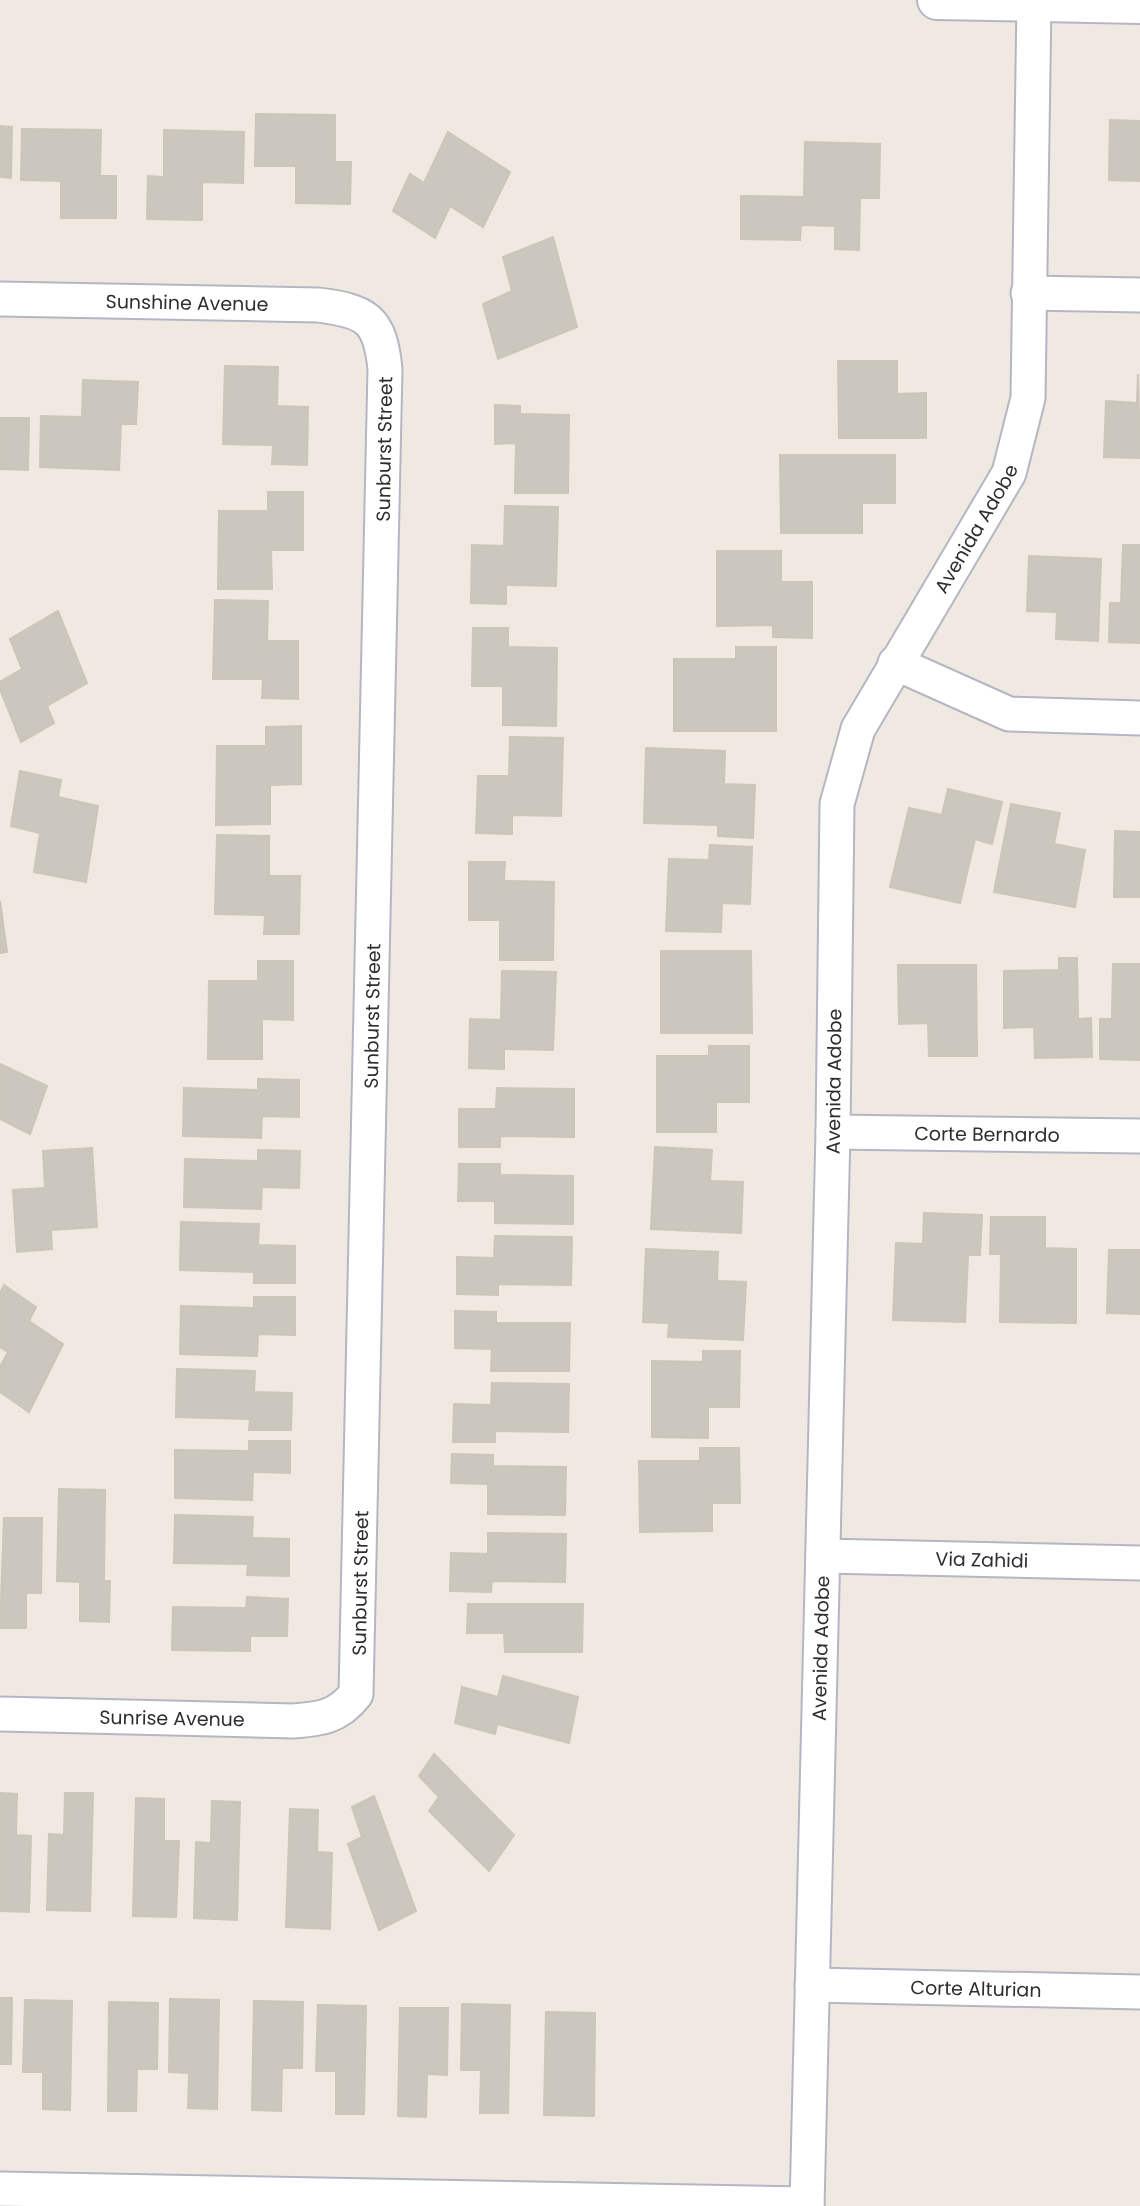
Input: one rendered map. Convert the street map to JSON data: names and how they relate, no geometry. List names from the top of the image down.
{
  "streets": {
    "street": [
      "Sunshine Avenue",
      "Sunburst Street",
      "Avenida Adobe",
      "Corte Bernardo",
      "Via Zahidi",
      "Sunrise Avenue",
      "Corte Alturian"
    ]
  },
  "crossings": [
    ["Sunshine Avenue", "Sunburst Street"],
    ["Sunburst Street", "Sunrise Avenue"],
    ["Avenida Adobe", "Corte Bernardo"],
    ["Avenida Adobe", "Via Zahidi"],
    ["Avenida Adobe", "Corte Alturian"]
  ]
}
